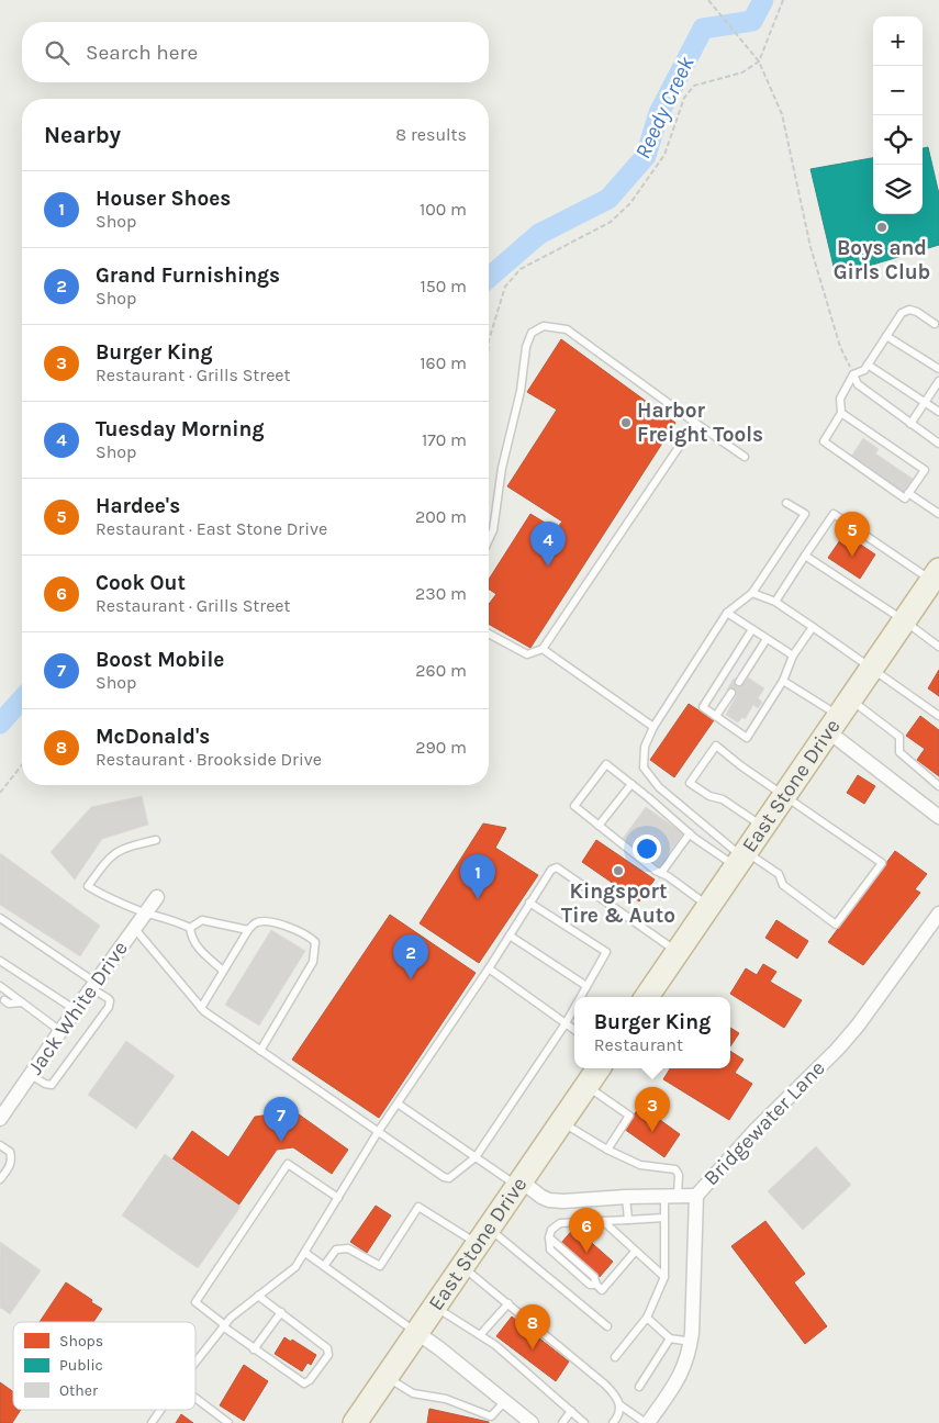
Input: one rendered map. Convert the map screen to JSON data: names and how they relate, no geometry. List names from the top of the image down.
{
  "streets": {
    "highway": ["East Stone Drive"],
    "street": ["Jack White Drive", "Bridgewater Lane"]
  },
  "water": ["Reedy Creek"],
  "places": ["Boys and Girls Club", "Harbor Freight Tools", "Kingsport Tire & Auto"],
  "legend": ["Shops", "Public", "Other"],
  "page": {
    "map_buttons": ["+", "−"],
    "search": "Search here",
    "heading": ["Nearby", "8 results"],
    "list": [
      {
        "mark": "1",
        "name": "Houser Shoes",
        "note": "Shop",
        "value": "100 m"
      },
      {
        "mark": "2",
        "name": "Grand Furnishings",
        "note": "Shop",
        "value": "150 m"
      },
      {
        "mark": "3",
        "name": "Burger King",
        "note": "Restaurant · Grills Street",
        "value": "160 m"
      },
      {
        "mark": "4",
        "name": "Tuesday Morning",
        "note": "Shop",
        "value": "170 m"
      },
      {
        "mark": "5",
        "name": "Hardee's",
        "note": "Restaurant · East Stone Drive",
        "value": "200 m"
      },
      {
        "mark": "6",
        "name": "Cook Out",
        "note": "Restaurant · Grills Street",
        "value": "230 m"
      },
      {
        "mark": "7",
        "name": "Boost Mobile",
        "note": "Shop",
        "value": "260 m"
      },
      {
        "mark": "8",
        "name": "McDonald's",
        "note": "Restaurant · Brookside Drive",
        "value": "290 m"
      }
    ],
    "pins": [
      "5",
      "4",
      "1",
      "2",
      "3",
      "7",
      "6",
      "8"
    ],
    "popup": ["Burger King", "Restaurant"]
  }
}
